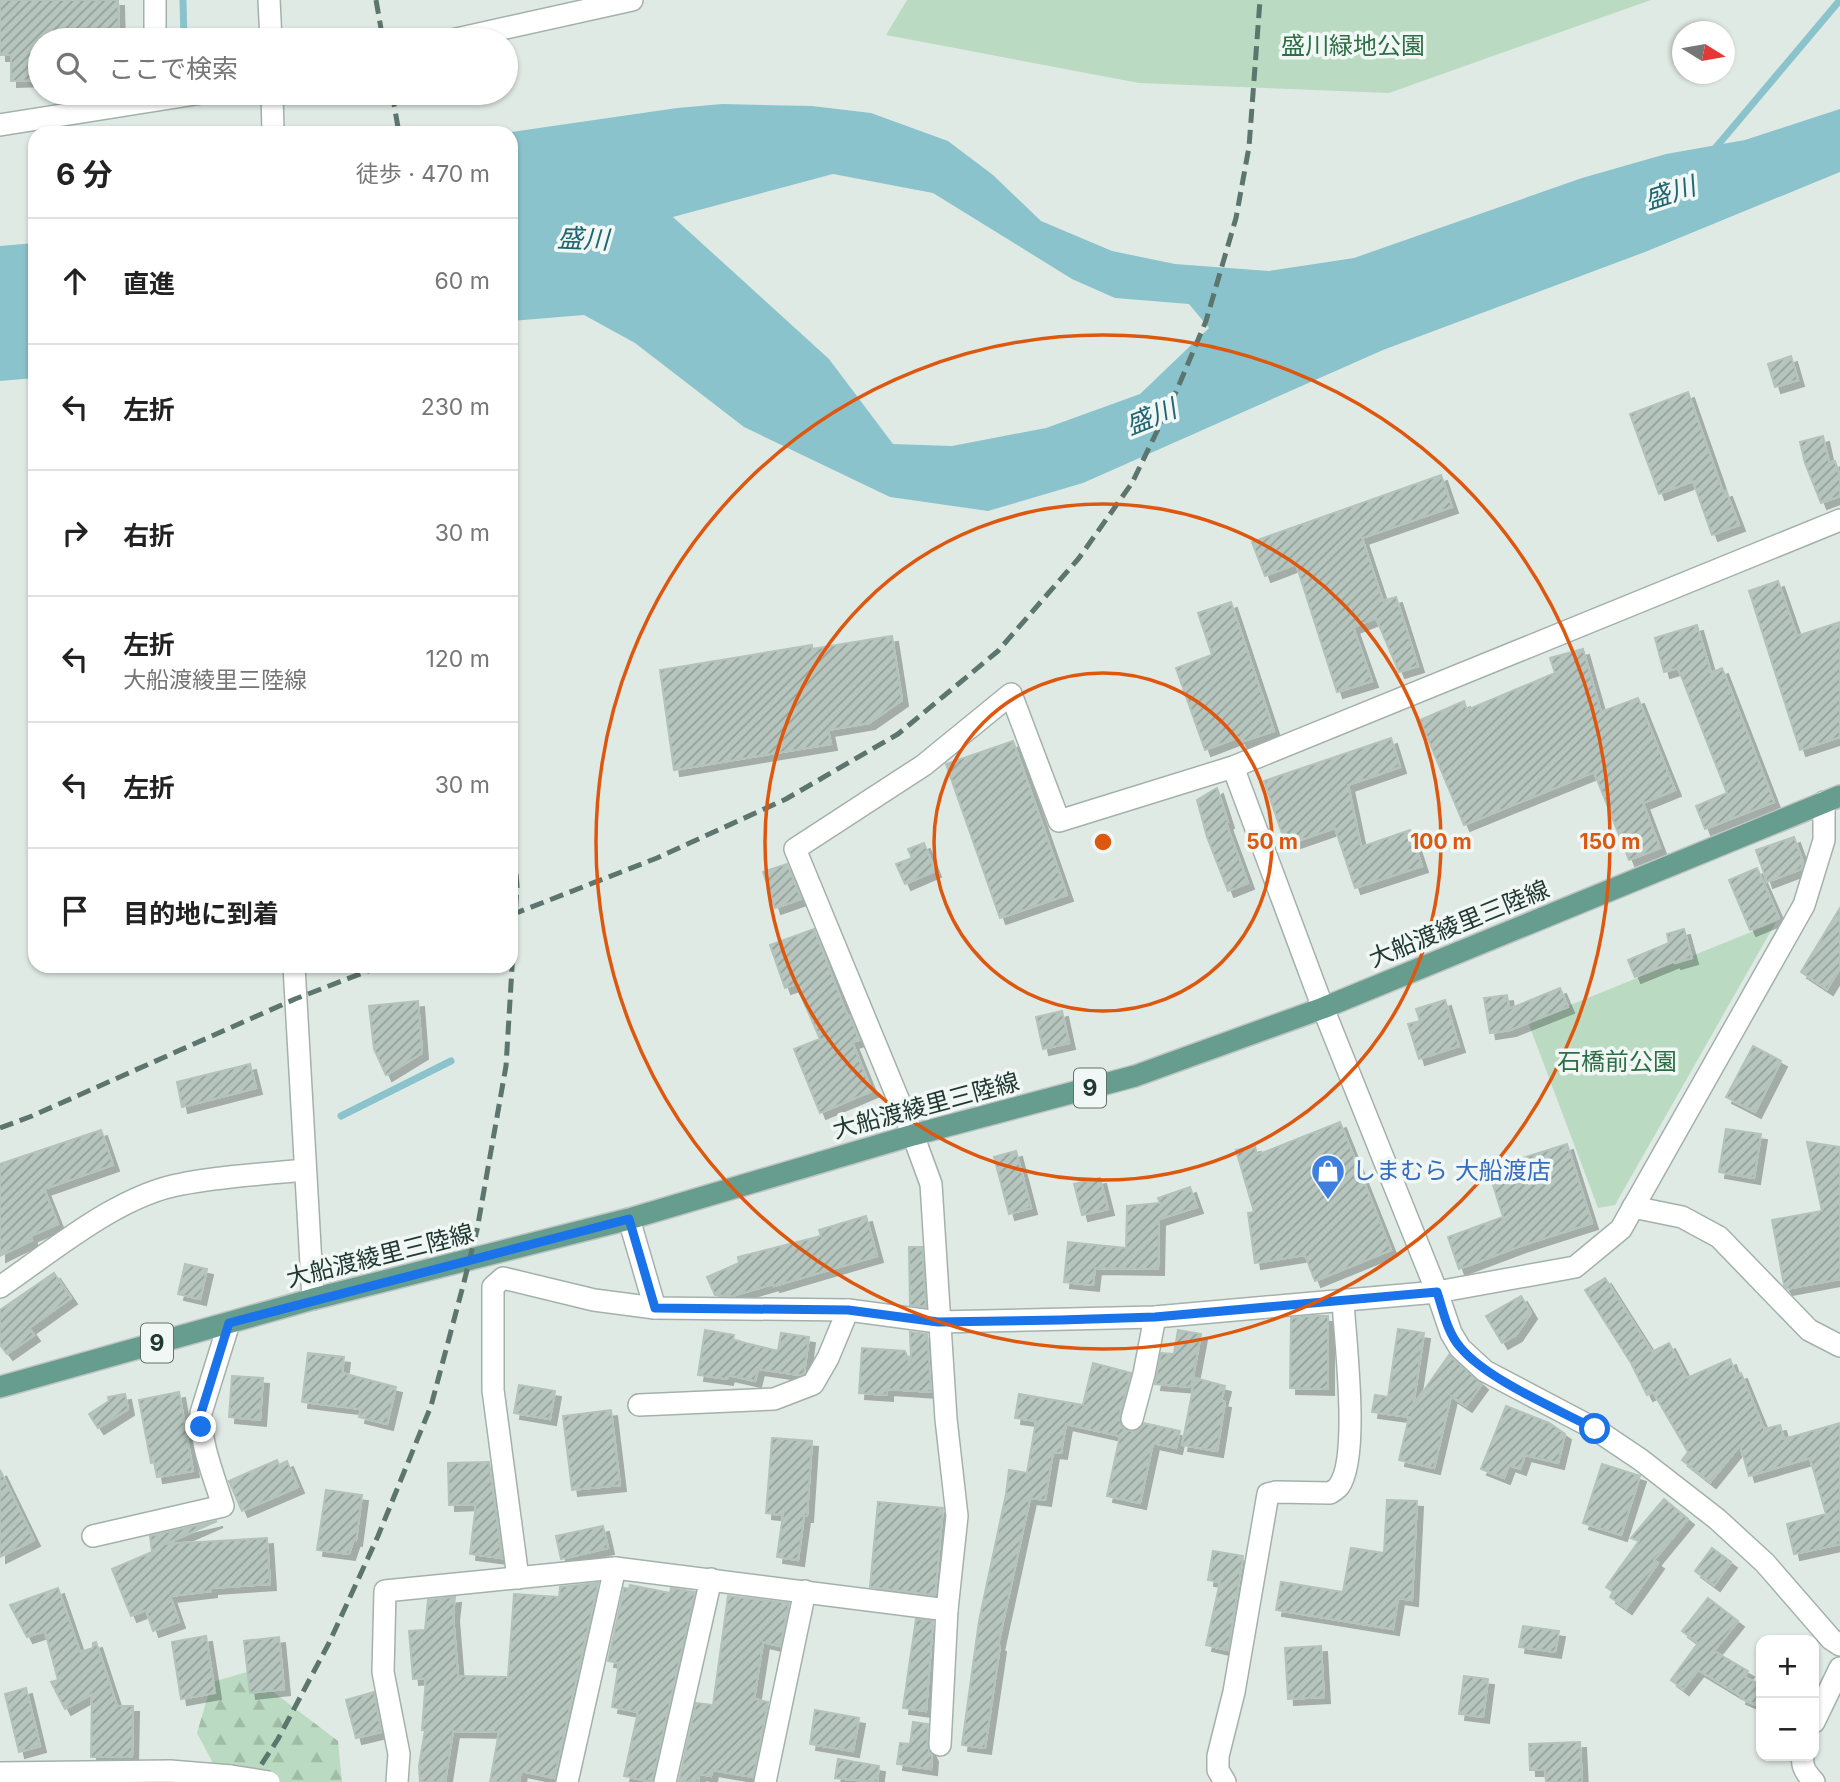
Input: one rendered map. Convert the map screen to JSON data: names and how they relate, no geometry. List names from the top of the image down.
{
  "streets": {
    "main road": ["大船渡綾里三陸線", "9"]
  },
  "water": ["盛川"],
  "parks": ["盛川緑地公園", "石橋前公園"],
  "places": {
    "shop": ["しまむら 大船渡店"]
  },
  "north": "right",
  "page": {
    "search": "ここで検索",
    "heading": ["6 分", "徒歩 · 470 m"],
    "list": [
      ["直進", "60 m"],
      ["左折", "230 m"],
      ["右折", "30 m"],
      ["左折", "大船渡綾里三陸線", "120 m"],
      ["左折", "30 m"],
      "目的地に到着"
    ],
    "map_buttons": ["+", "−"]
  },
  "rings": ["50 m", "100 m", "150 m"]
}
